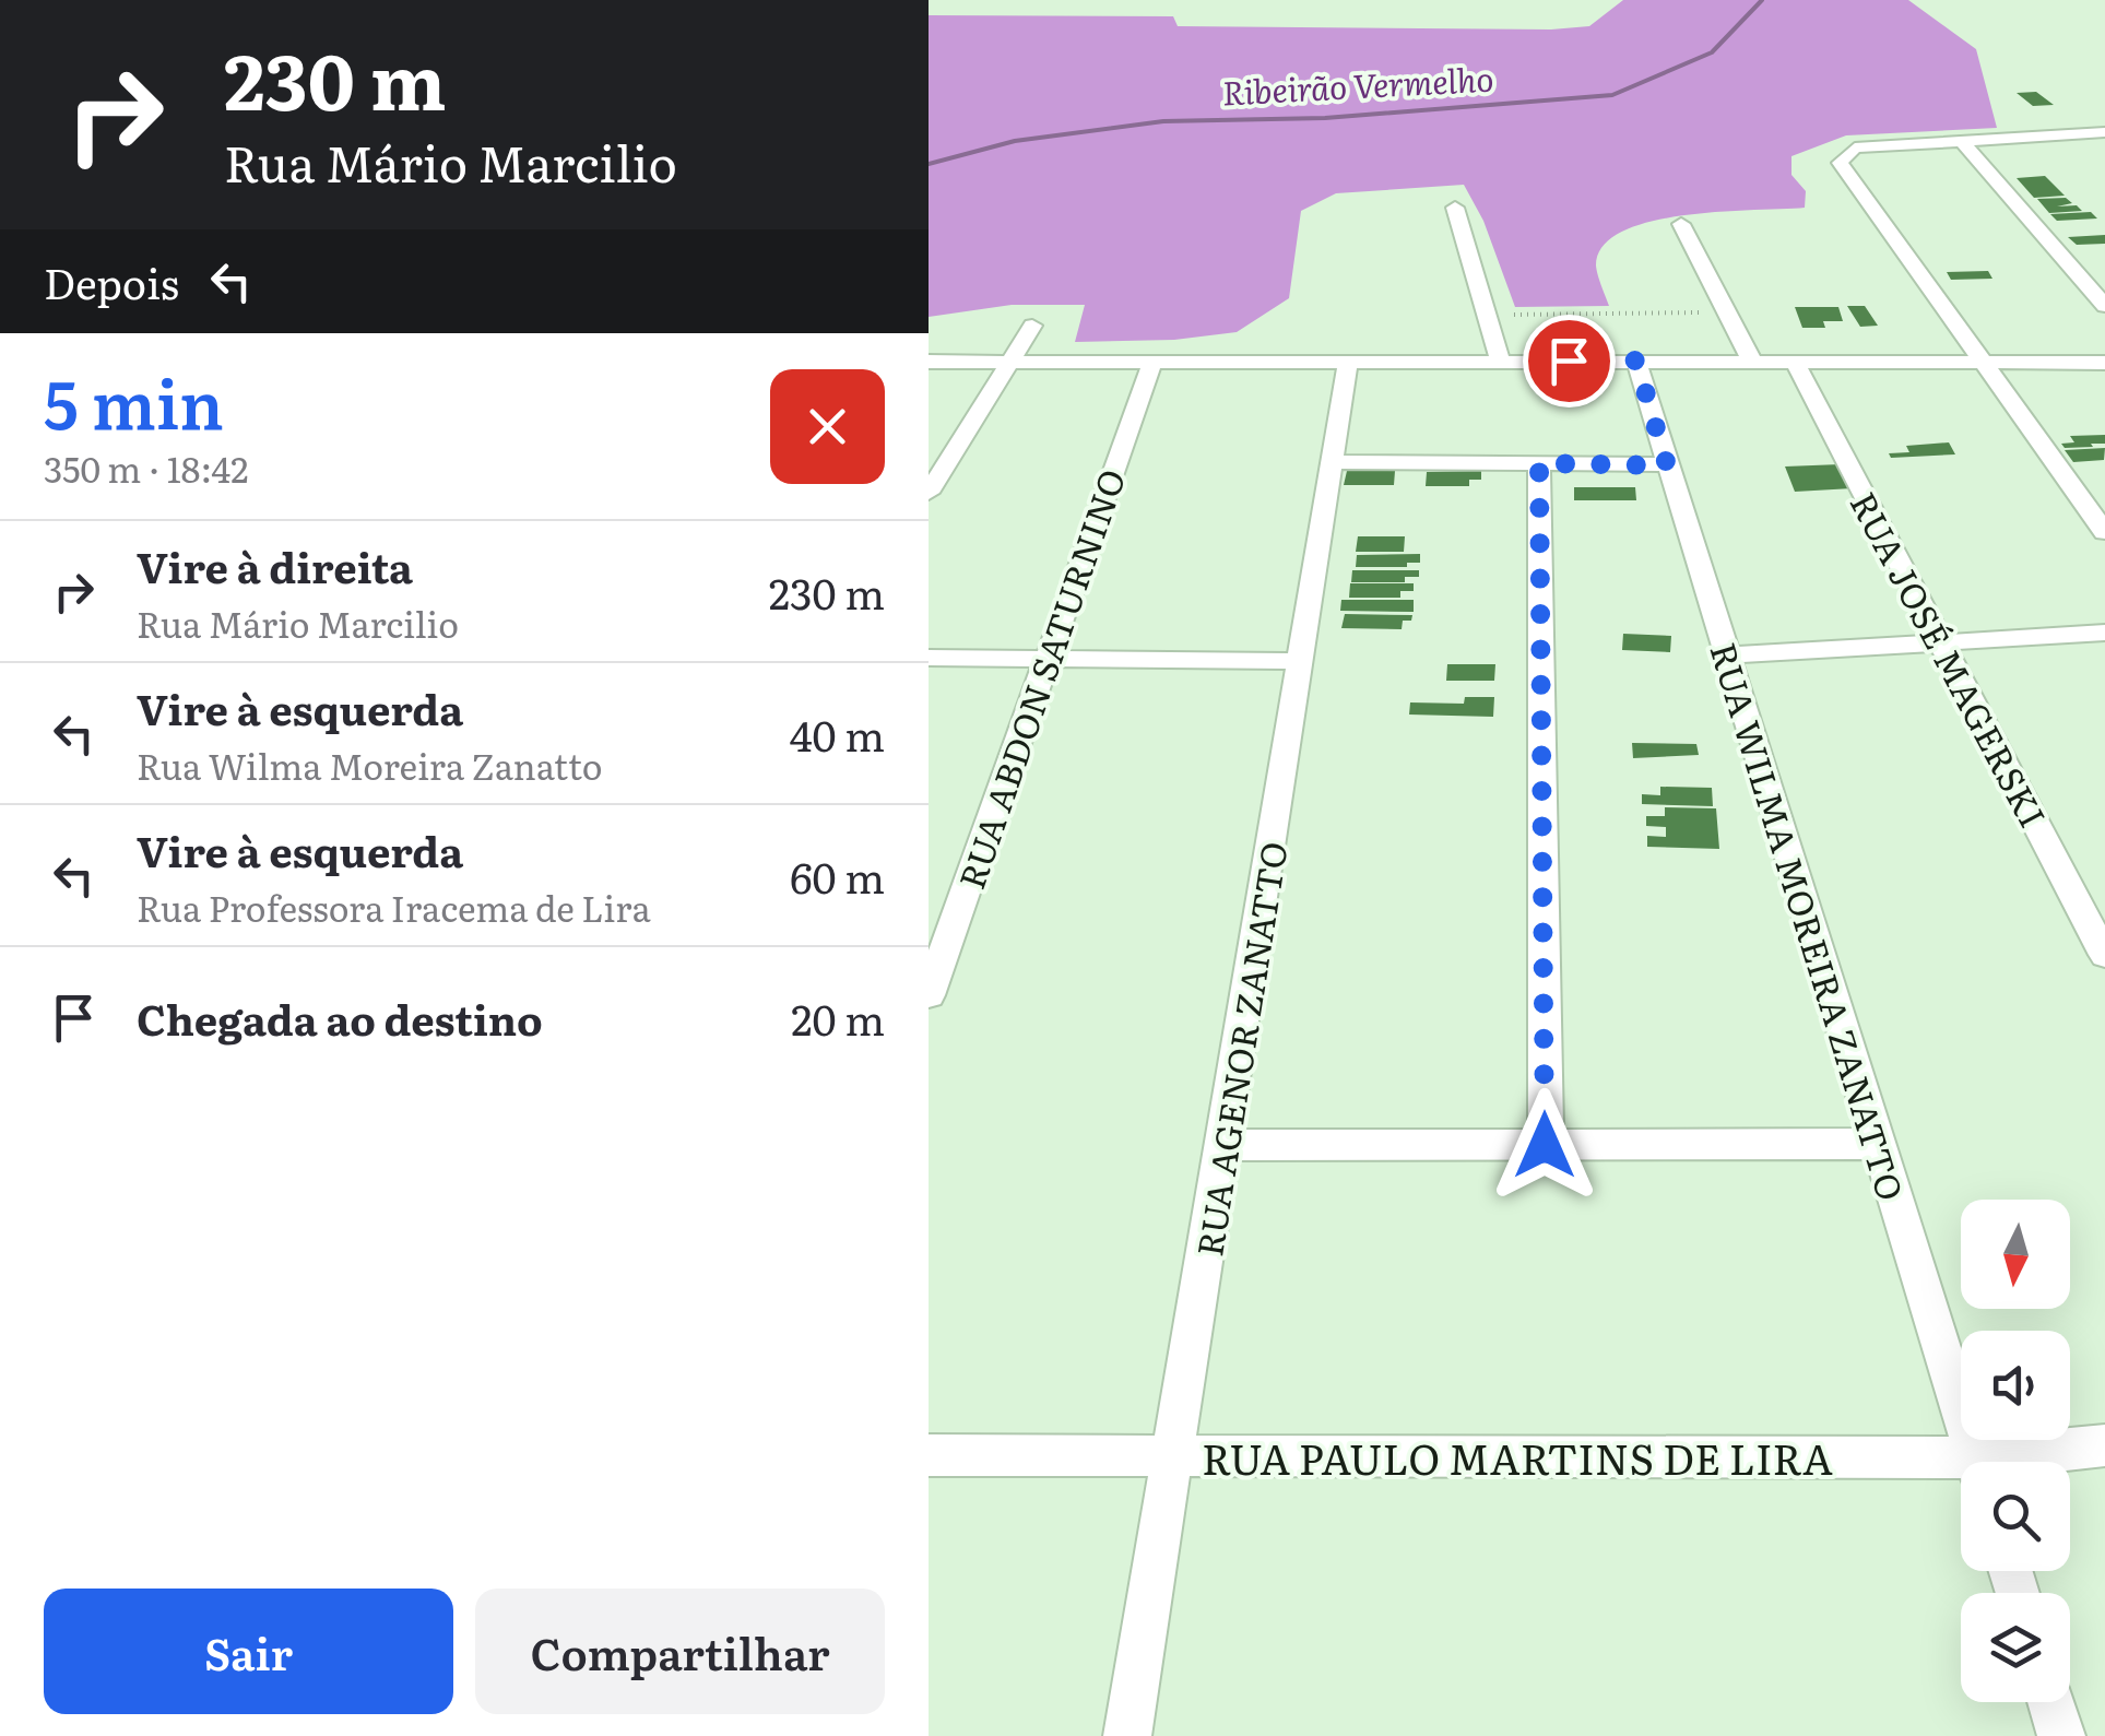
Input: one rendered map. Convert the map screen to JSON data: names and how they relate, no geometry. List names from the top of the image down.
{
  "streets": {
    "street": [
      "RUA JOSÉ MAGERSKI",
      "RUA ABDON SATURNINO",
      "RUA WILMA MOREIRA ZANATTO",
      "RUA AGENOR ZANATTO",
      "RUA PAULO MARTINS DE LIRA"
    ]
  },
  "crossings": [
    ["RUA AGENOR ZANATTO", "RUA PAULO MARTINS DE LIRA"]
  ],
  "water": ["Ribeirão Vermelho"],
  "north": "bottom",
  "page": {
    "turn": ["230 m", "Rua Mário Marcilio"],
    "then": "Depois",
    "heading": ["5 min", "350 m · 18:42"],
    "list": [
      {
        "name": "Vire à direita",
        "note": "Rua Mário Marcilio",
        "value": "230 m"
      },
      {
        "name": "Vire à esquerda",
        "note": "Rua Wilma Moreira Zanatto",
        "value": "40 m"
      },
      {
        "name": "Vire à esquerda",
        "note": "Rua Professora Iracema de Lira",
        "value": "60 m"
      },
      {
        "name": "Chegada ao destino",
        "value": "20 m"
      }
    ],
    "buttons": ["Sair", "Compartilhar"]
  }
}
